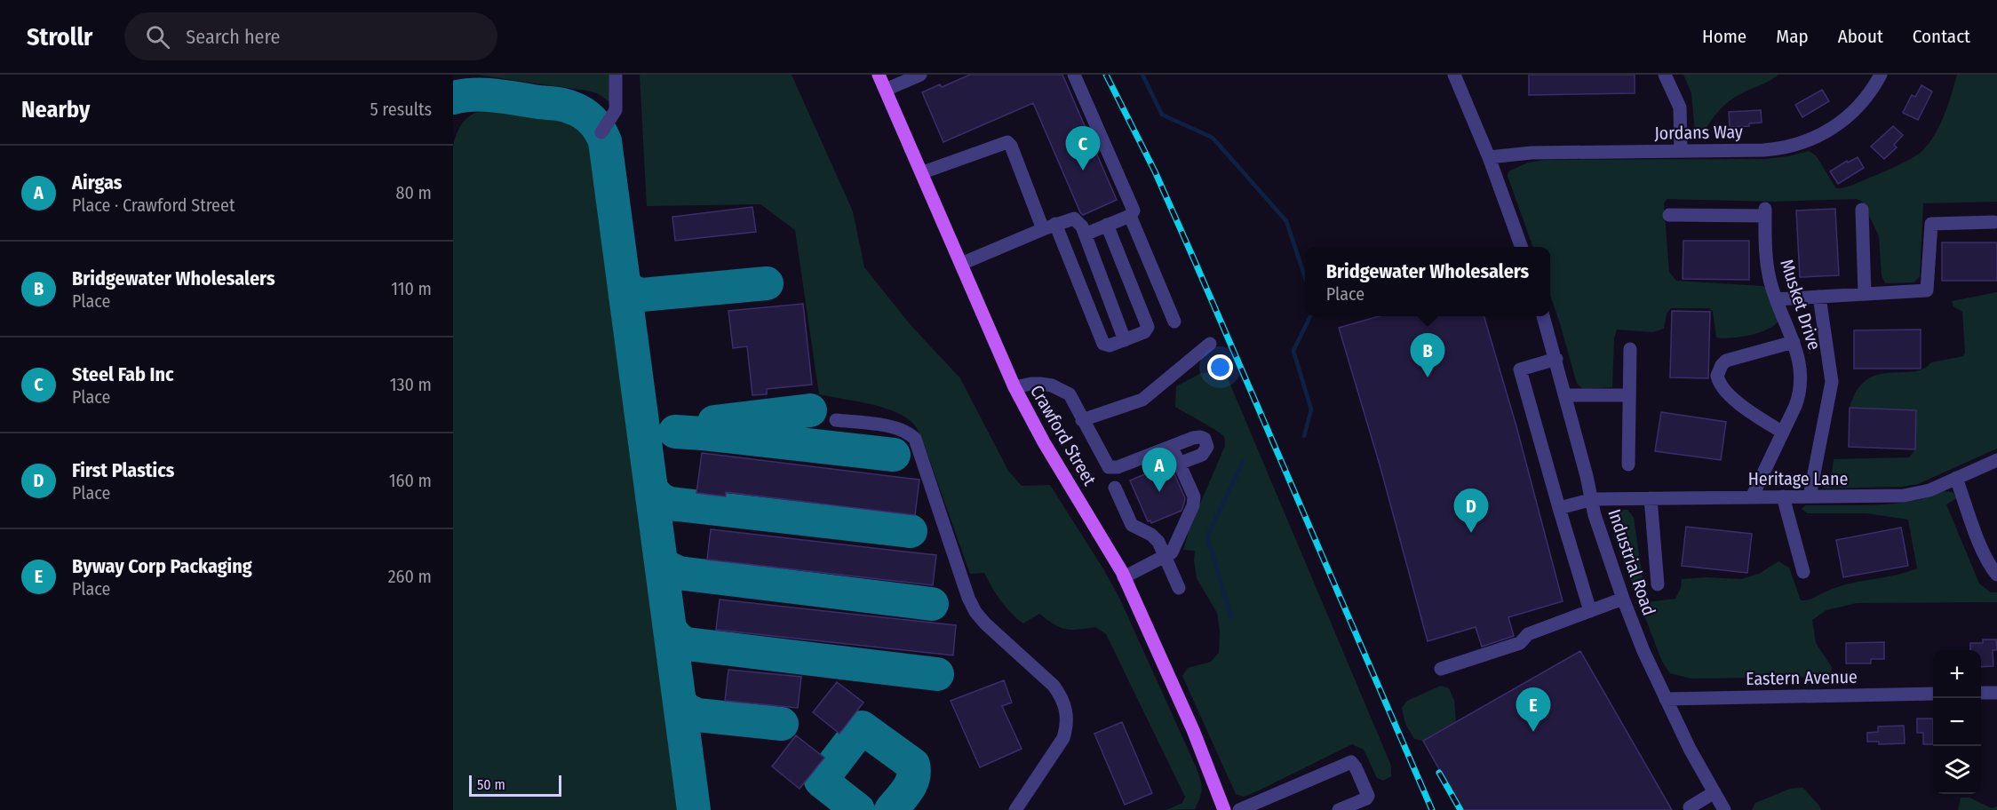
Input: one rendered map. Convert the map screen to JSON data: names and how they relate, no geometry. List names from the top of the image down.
{
  "streets": {
    "main road": ["Crawford Street"],
    "street": [
      "Jordans Way",
      "Musket Drive",
      "Heritage Lane",
      "Industrial Road",
      "Eastern Avenue"
    ]
  },
  "crossings": [
    ["Musket Drive", "Heritage Lane"],
    ["Heritage Lane", "Industrial Road"],
    ["Industrial Road", "Eastern Avenue"]
  ],
  "scale_bar": "50 m",
  "page": {
    "header": "Strollr",
    "search": "Search here",
    "nav": [
      "Home",
      "Map",
      "About",
      "Contact"
    ],
    "heading": ["Nearby", "5 results"],
    "pins": [
      "C",
      "B",
      "A",
      "D",
      "E"
    ],
    "list": [
      {
        "mark": "A",
        "name": "Airgas",
        "note": "Place · Crawford Street",
        "value": "80 m"
      },
      {
        "mark": "B",
        "name": "Bridgewater Wholesalers",
        "note": "Place",
        "value": "110 m"
      },
      {
        "mark": "C",
        "name": "Steel Fab Inc",
        "note": "Place",
        "value": "130 m"
      },
      {
        "mark": "D",
        "name": "First Plastics",
        "note": "Place",
        "value": "160 m"
      },
      {
        "mark": "E",
        "name": "Byway Corp Packaging",
        "note": "Place",
        "value": "260 m"
      }
    ],
    "popup": ["Bridgewater Wholesalers", "Place"],
    "map_buttons": ["+", "−"],
    "scale": "50 m"
  }
}
